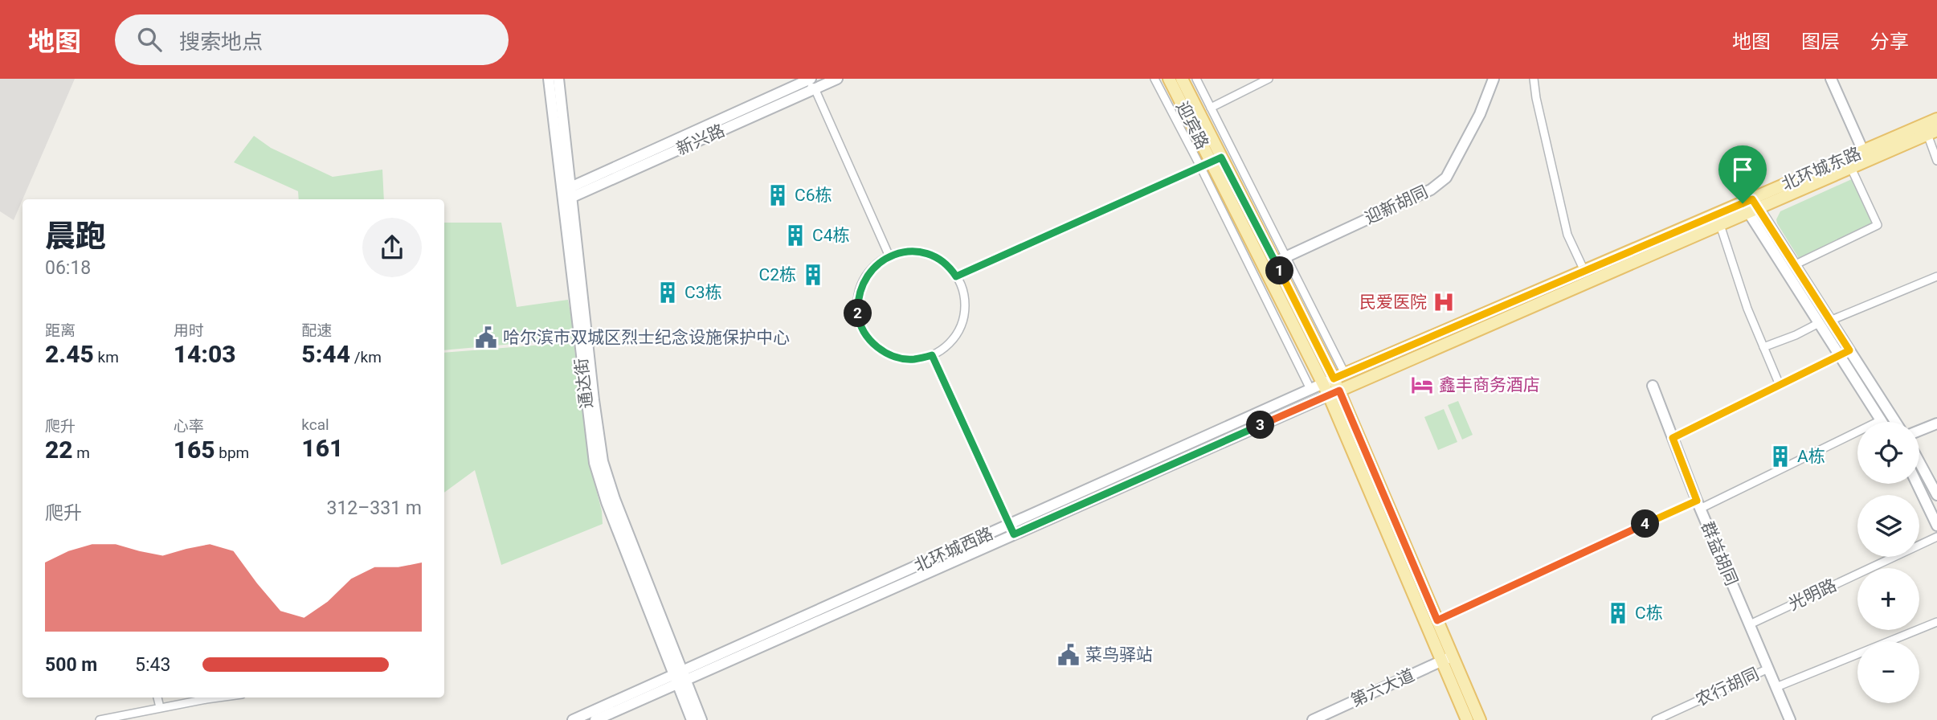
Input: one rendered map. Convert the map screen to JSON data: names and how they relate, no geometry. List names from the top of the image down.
{
  "streets": {
    "main road": [
      "迎宾路",
      "新兴路",
      "北环城东路",
      "迎新胡同",
      "通达街",
      "北环城西路",
      "群益胡同",
      "第六大道"
    ],
    "street": ["光明路", "农行胡同"]
  },
  "crossings": [
    ["迎宾路", "北环城东路"],
    ["迎宾路", "迎新胡同"],
    ["迎宾路", "北环城西路"],
    ["新兴路", "通达街"],
    ["北环城东路", "北环城西路"],
    ["通达街", "北环城西路"],
    ["群益胡同", "光明路"],
    ["群益胡同", "农行胡同"]
  ],
  "places": {
    "building": [
      "C6栋",
      "C4栋",
      "C2栋",
      "C3栋",
      "A栋",
      "C栋"
    ],
    "hospital": ["民爱医院"],
    "public building": ["哈尔滨市双城区烈士纪念设施保护中心", "菜鸟驿站"],
    "hotel": ["鑫丰商务酒店"]
  },
  "page": {
    "header": "地图",
    "search": "搜索地点",
    "nav": ["地图", "图层", "分享"],
    "heading": ["晨跑", "06:18"],
    "pins": [
      "1",
      "2",
      "3",
      "4"
    ],
    "stats": [
      ["距离", "2.45 km"],
      ["用时", "14:03"],
      ["配速", "5:44 /km"],
      ["爬升", "22 m"],
      ["心率", "165 bpm"],
      ["kcal", "161"]
    ],
    "map_buttons": ["+", "−"],
    "chart": ["爬升", "312–331 m"],
    "list": [
      {
        "name": "500 m",
        "note": "5:43"
      }
    ]
  }
}
